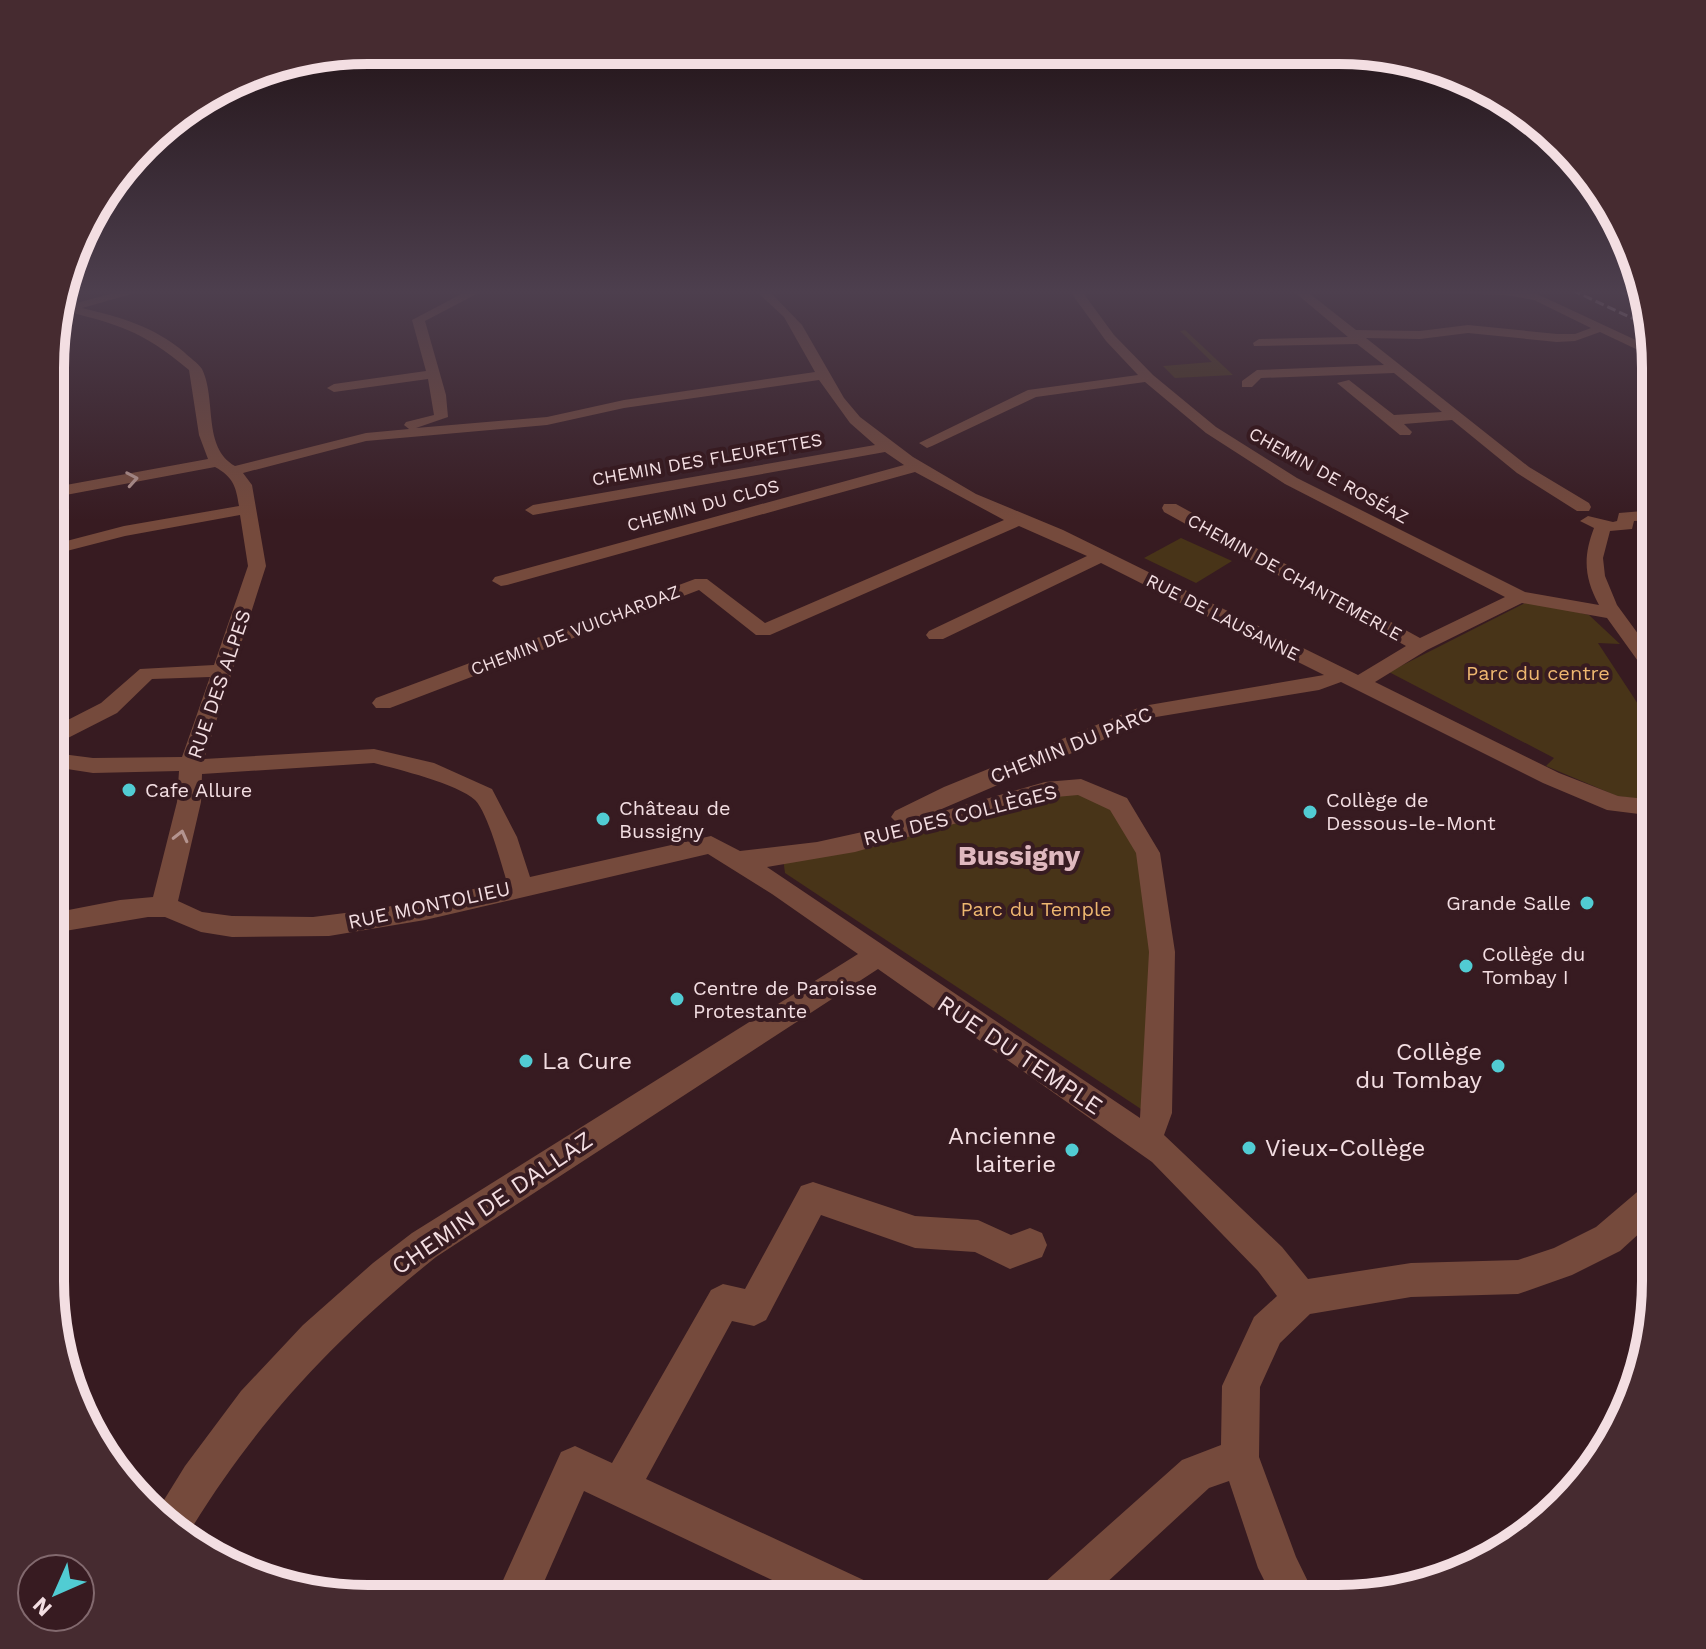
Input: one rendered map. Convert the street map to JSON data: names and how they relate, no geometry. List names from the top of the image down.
{
  "streets": {
    "street": [
      "CHEMIN DES FLEURETTES",
      "CHEMIN DE ROSÉAZ",
      "CHEMIN DU CLOS",
      "CHEMIN DE CHANTEMERLE",
      "RUE DE LAUSANNE",
      "CHEMIN DE VUICHARDAZ",
      "RUE DES ALPES",
      "CHEMIN DU PARC",
      "RUE DES COLLÈGES",
      "RUE MONTOLIEU",
      "RUE DU TEMPLE",
      "CHEMIN DE DALLAZ"
    ]
  },
  "crossings": [
    ["CHEMIN DES FLEURETTES", "RUE DE LAUSANNE"],
    ["CHEMIN DE ROSÉAZ", "CHEMIN DU PARC"],
    ["CHEMIN DU CLOS", "RUE DE LAUSANNE"],
    ["CHEMIN DE CHANTEMERLE", "CHEMIN DU PARC"],
    ["RUE DE LAUSANNE", "CHEMIN DE VUICHARDAZ"],
    ["RUE DE LAUSANNE", "CHEMIN DU PARC"],
    ["RUE DES ALPES", "RUE MONTOLIEU"],
    ["RUE DES COLLÈGES", "RUE DU TEMPLE"],
    ["RUE MONTOLIEU", "RUE DU TEMPLE"],
    ["RUE DU TEMPLE", "CHEMIN DE DALLAZ"]
  ],
  "districts": ["Bussigny"],
  "parks": ["Parc du centre", "Parc du Temple"],
  "places": [
    "Cafe Allure",
    "Collège de Dessous-le-Mont",
    "Château de Bussigny",
    "Grande Salle",
    "Collège du Tombay I",
    "Centre de Paroisse Protestante",
    "La Cure",
    "Collège du Tombay",
    "Vieux-Collège",
    "Ancienne laiterie"
  ],
  "north": "bottom left"
}
